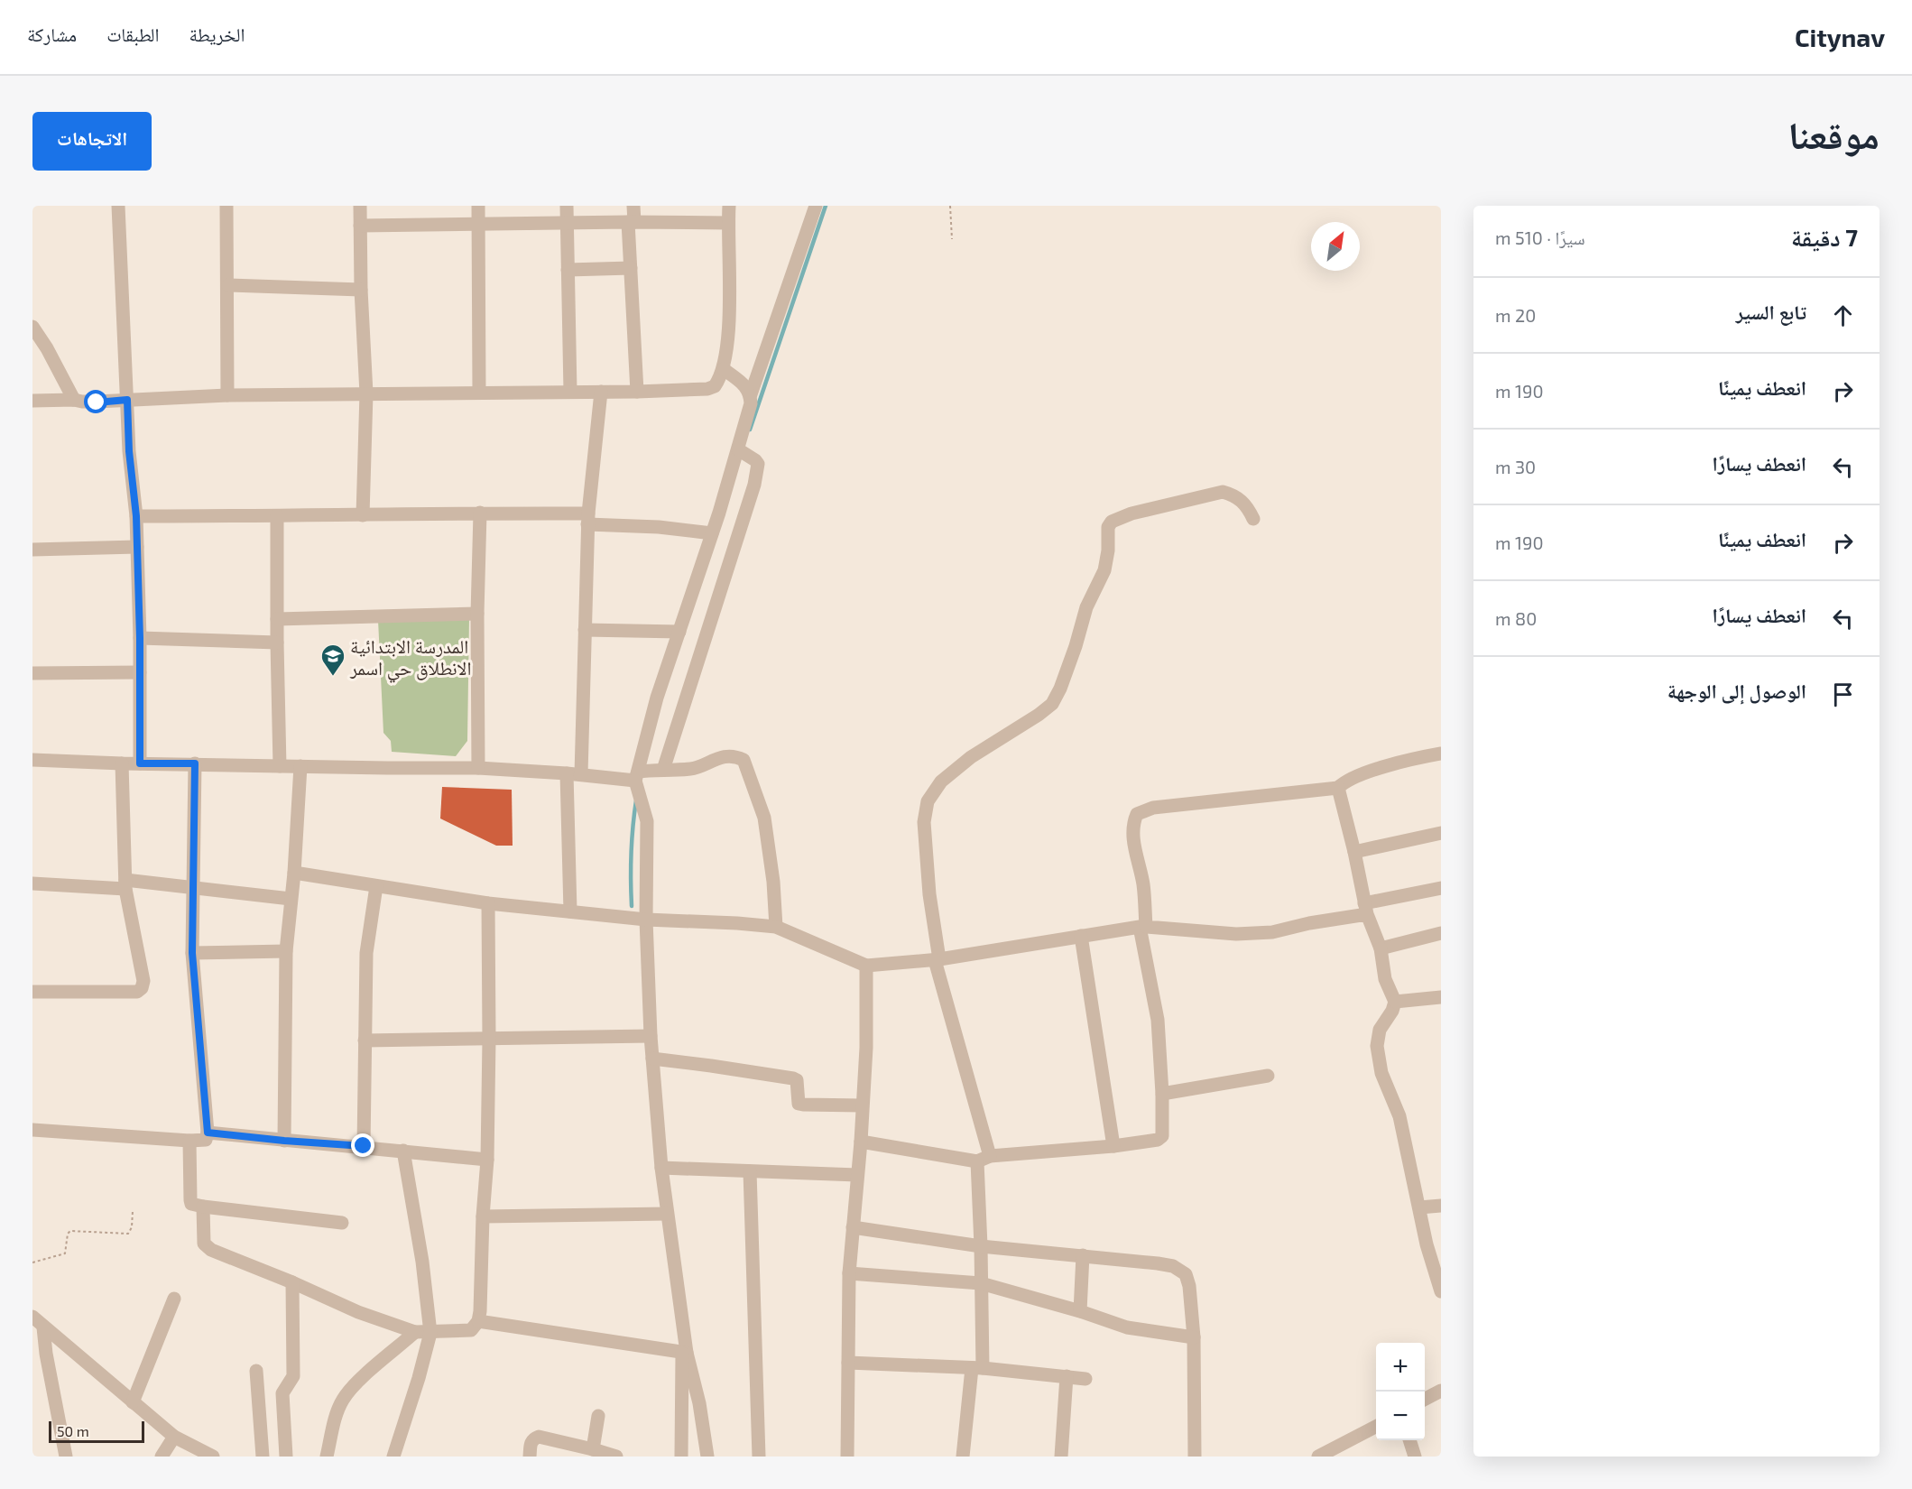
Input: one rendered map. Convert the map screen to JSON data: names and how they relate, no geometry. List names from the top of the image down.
{
  "places": {
    "school or university": ["المدرسة الابتدائية الانطلاق حي اسمر"]
  },
  "scale_bar": "50 m",
  "north": "top right",
  "page": {
    "header": "Citynav",
    "nav": ["الخريطة", "الطبقات", "مشاركة"],
    "title": "موقعنا",
    "buttons": "الاتجاهات",
    "heading": ["7 دقيقة", "سيرًا · 510 m"],
    "list": [
      ["تابع السير", "20 m"],
      ["انعطف يمينًا", "190 m"],
      ["انعطف يسارًا", "30 m"],
      ["انعطف يمينًا", "190 m"],
      ["انعطف يسارًا", "80 m"],
      "الوصول إلى الوجهة"
    ],
    "map_buttons": ["+", "−"],
    "scale": "50 m"
  }
}
